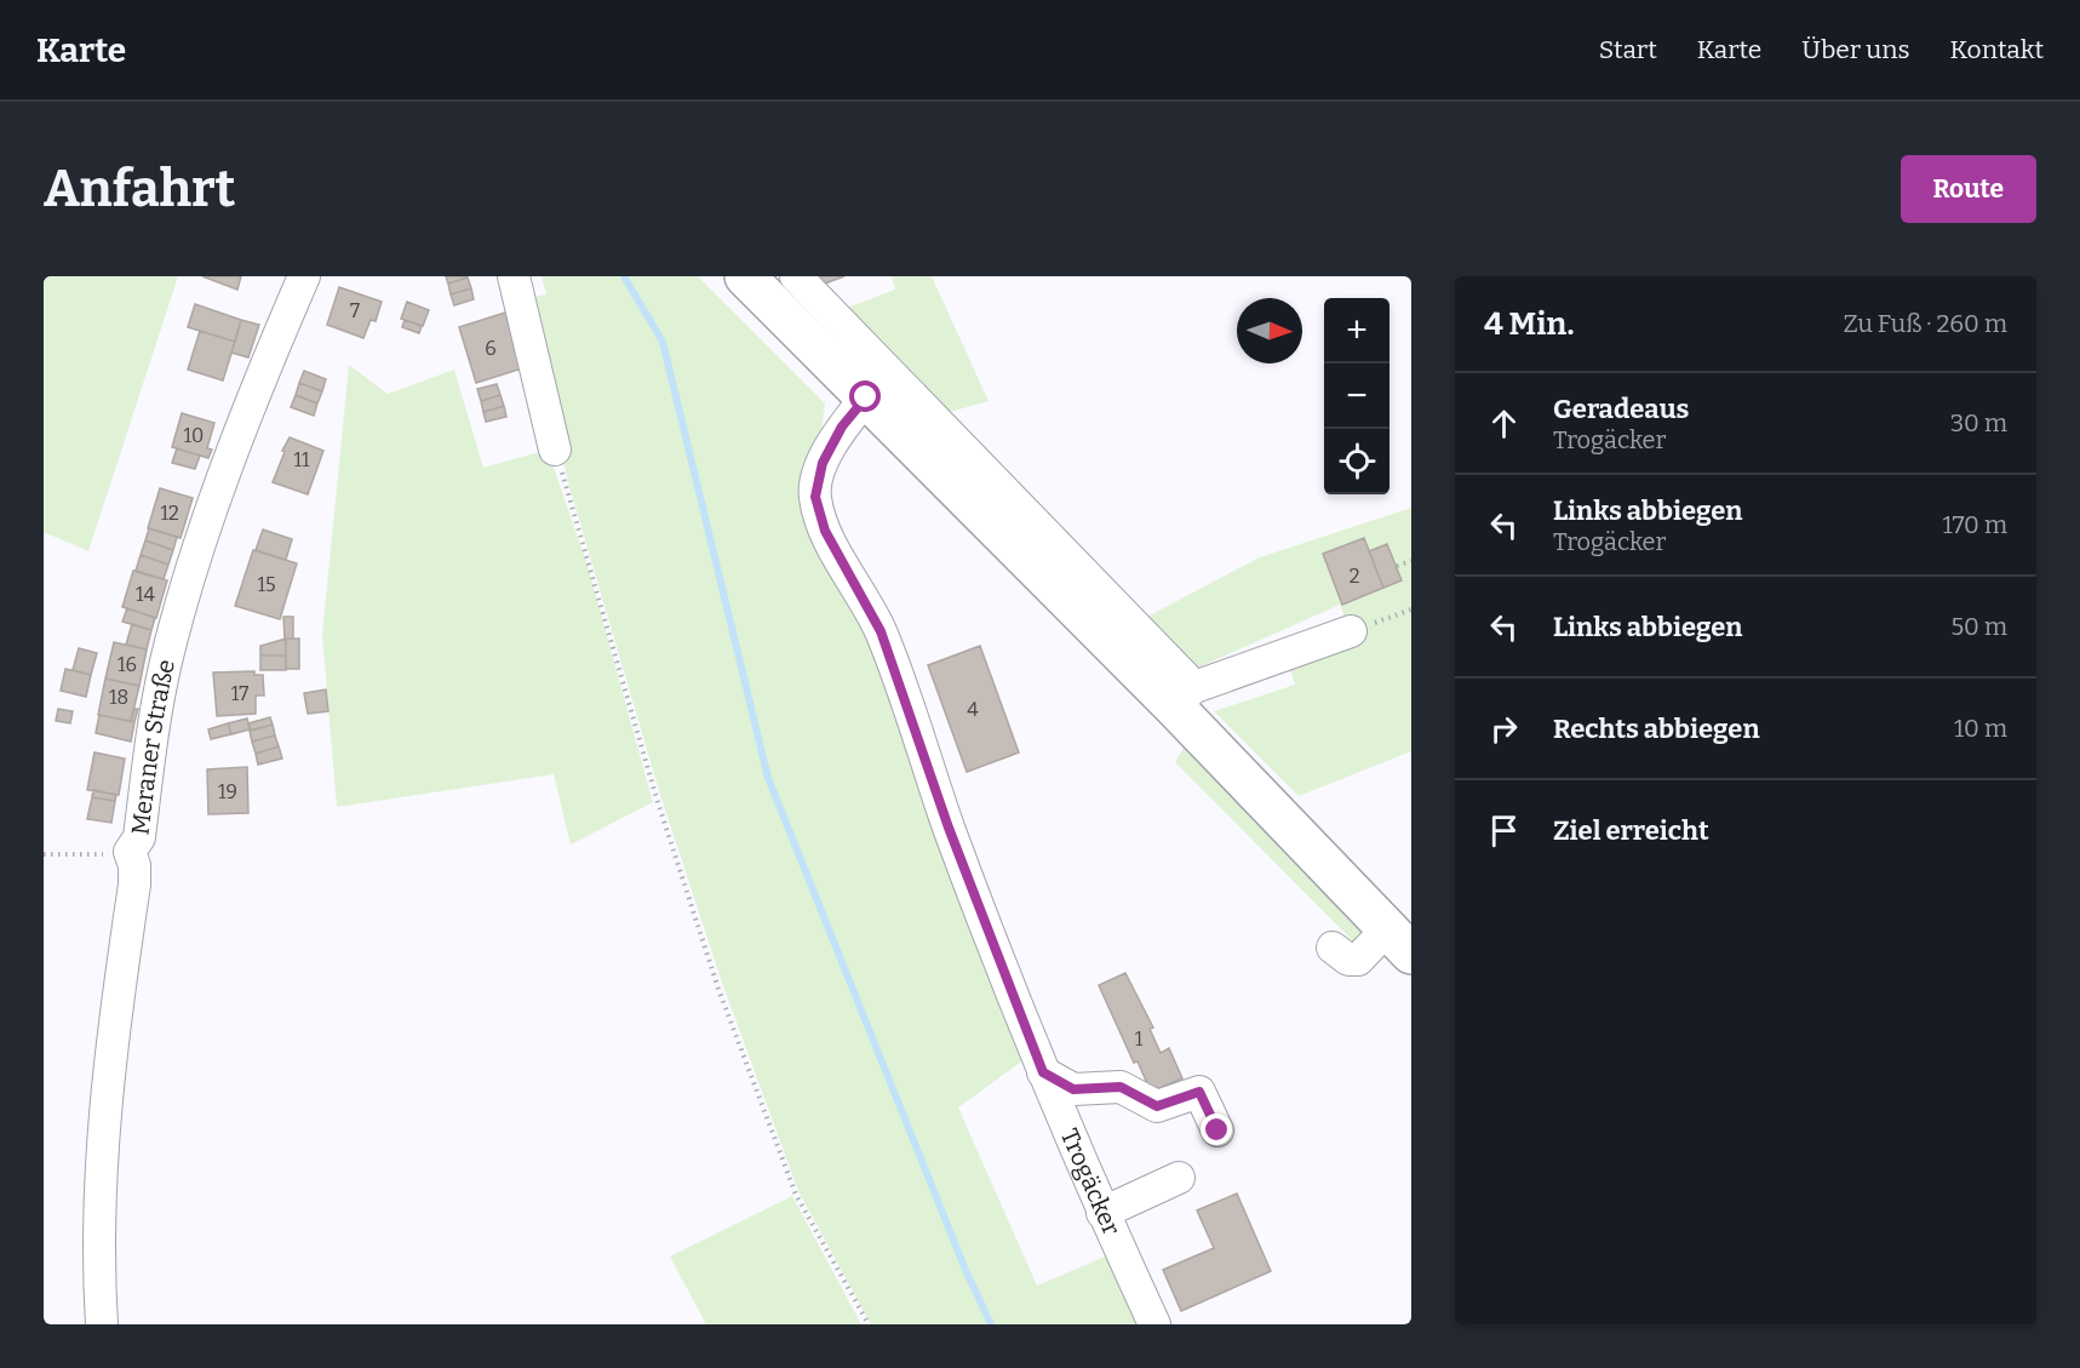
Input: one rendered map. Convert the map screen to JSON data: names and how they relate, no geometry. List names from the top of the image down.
{
  "streets": {
    "street": ["Meraner Straße", "Trogäcker"]
  },
  "house_numbers": [
    "7",
    "6",
    "10",
    "11",
    "12",
    "2",
    "15",
    "14",
    "16",
    "17",
    "18",
    "4",
    "19",
    "1"
  ],
  "north": "right",
  "page": {
    "header": "Karte",
    "nav": [
      "Start",
      "Karte",
      "Über uns",
      "Kontakt"
    ],
    "buttons": "Route",
    "title": "Anfahrt",
    "heading": ["4 Min.", "Zu Fuß · 260 m"],
    "map_buttons": ["+", "−"],
    "list": [
      ["Geradeaus", "Trogäcker", "30 m"],
      ["Links abbiegen", "Trogäcker", "170 m"],
      ["Links abbiegen", "50 m"],
      ["Rechts abbiegen", "10 m"],
      "Ziel erreicht"
    ]
  }
}
